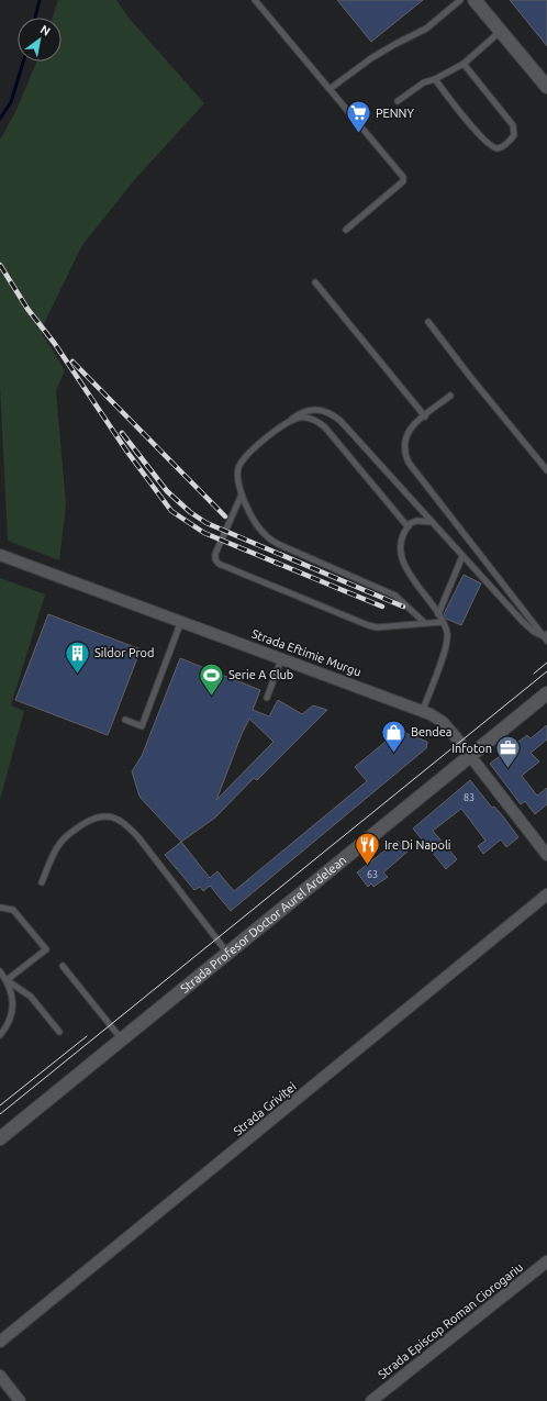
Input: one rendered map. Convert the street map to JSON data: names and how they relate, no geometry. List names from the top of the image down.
{
  "streets": {
    "main road": ["Strada Profesor Doctor Aurel Ardelean"],
    "street": ["Strada Eftimie Murgu", "Strada Griviței", "Strada Episcop Roman Ciorogariu"]
  },
  "crossings": [
    ["Strada Eftimie Murgu", "Strada Profesor Doctor Aurel Ardelean"]
  ],
  "places": {
    "supermarket": ["PENNY"],
    "building": ["Sildor Prod"],
    "sports": ["Serie A Club"],
    "shop": ["Bendea"],
    "office": ["Infoton"],
    "restaurant": ["Ire Di Napoli"]
  },
  "house_numbers": ["83", "63"],
  "north": "top right"
}
